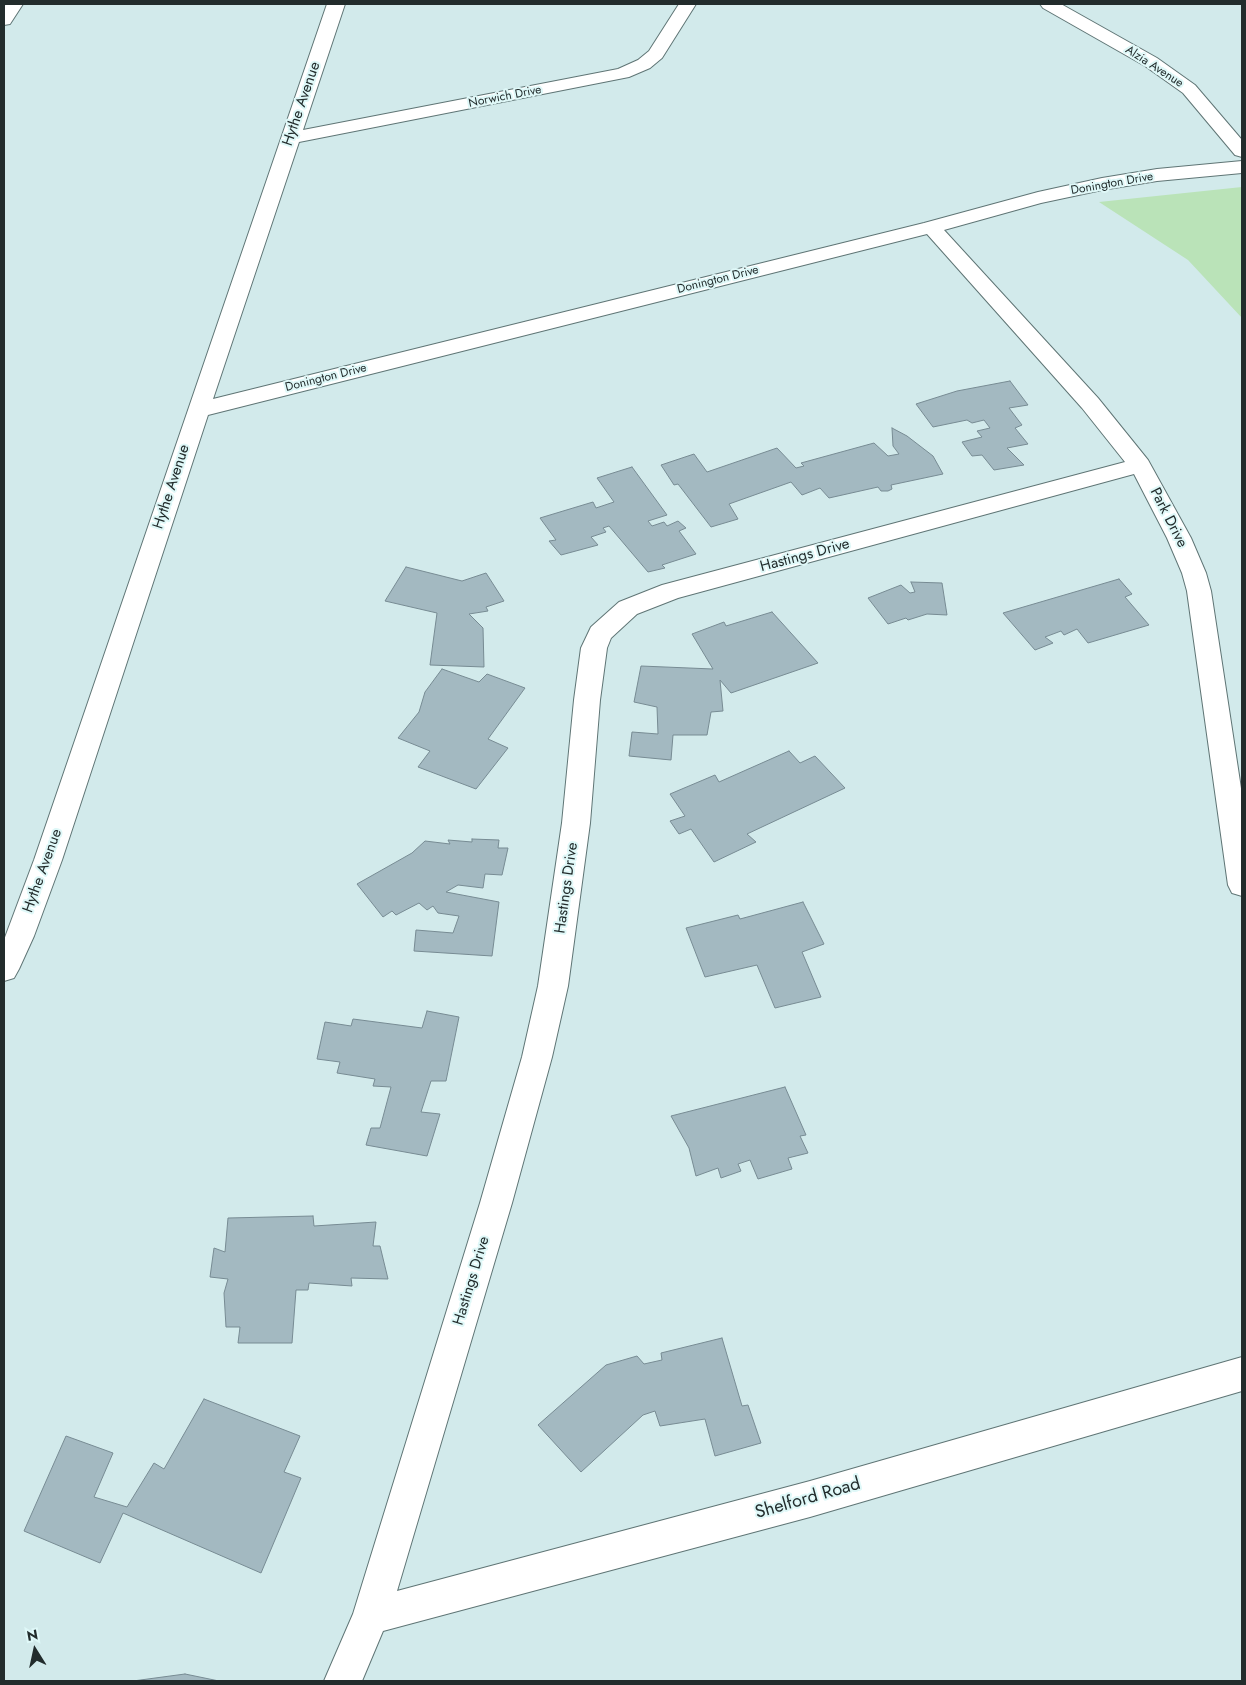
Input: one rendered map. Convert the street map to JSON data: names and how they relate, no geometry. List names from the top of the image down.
{
  "streets": {
    "street": [
      "Alzia Avenue",
      "Norwich Drive",
      "Hythe Avenue",
      "Donington Drive",
      "Park Drive",
      "Hastings Drive",
      "Shelford Road"
    ]
  },
  "crossings": [
    ["Norwich Drive", "Hythe Avenue"],
    ["Hythe Avenue", "Donington Drive"],
    ["Donington Drive", "Park Drive"],
    ["Park Drive", "Hastings Drive"],
    ["Hastings Drive", "Shelford Road"]
  ],
  "north": "top"
}
